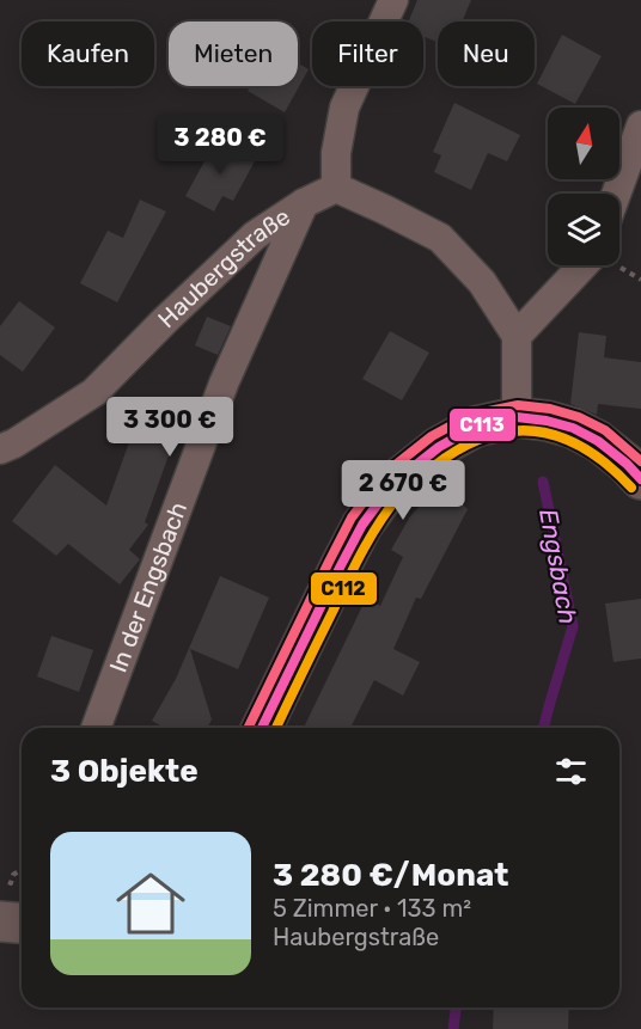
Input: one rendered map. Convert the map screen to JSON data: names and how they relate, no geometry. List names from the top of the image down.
{
  "streets": {
    "street": ["Haubergstraße", "In der Engsbach"]
  },
  "crossings": [
    ["Haubergstraße", "In der Engsbach"]
  ],
  "water": ["Engsbach"],
  "lines": ["transit line C113", "transit line C112"],
  "north": "top",
  "page": {
    "chip": [
      "Kaufen",
      "Mieten",
      "Filter",
      "Neu"
    ],
    "price": ["3 280 €", "3 300 €", "2 670 €"],
    "heading": "3 Objekte",
    "list": [
      {
        "name": "3 280 €/Monat",
        "note": "5 Zimmer · 133 m² · Haubergstraße"
      }
    ]
  }
}
